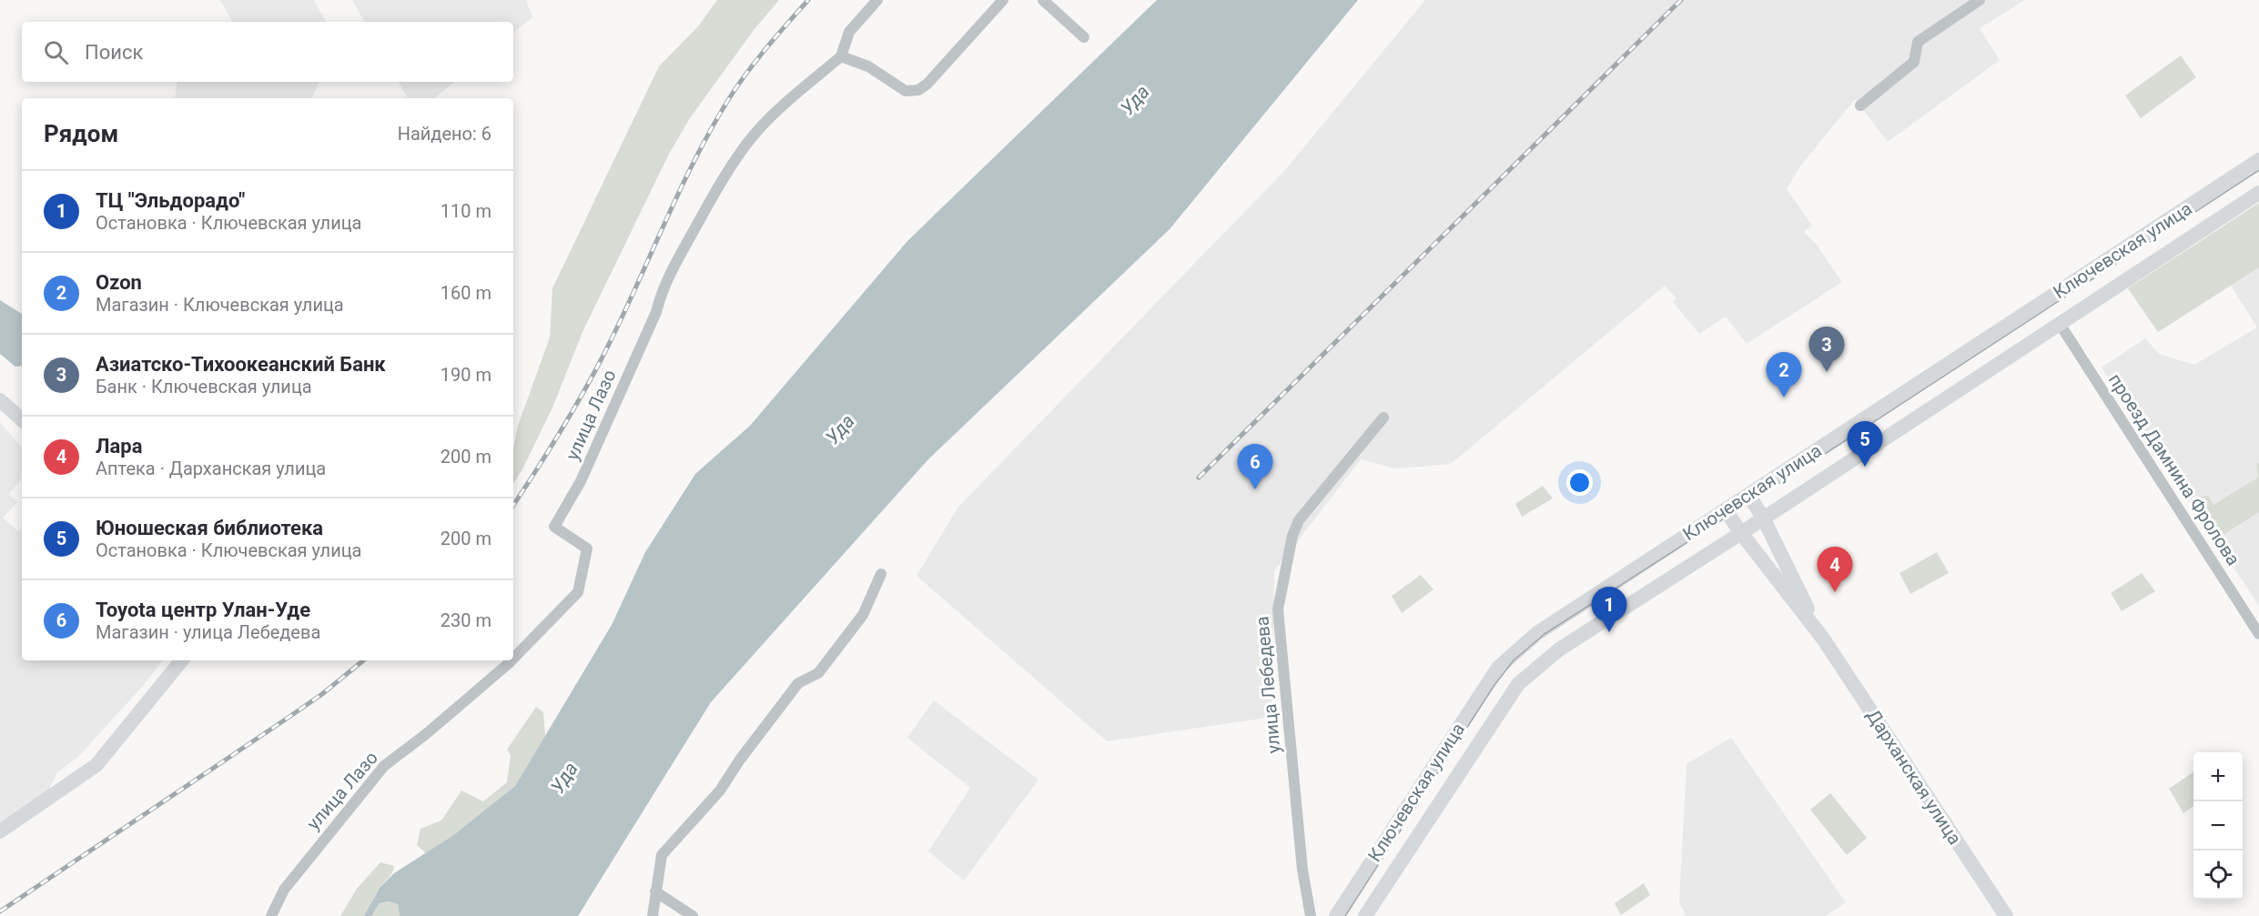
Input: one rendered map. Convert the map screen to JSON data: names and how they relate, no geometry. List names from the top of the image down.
{
  "streets": {
    "main road": ["Ключевская улица", "Дарханская улица"],
    "street": ["улица Лазо", "проезд Дамнина Фролова", "улица Лебедева"]
  },
  "crossings": [
    ["Ключевская улица", "проезд Дамнина Фролова"],
    ["Ключевская улица", "Дарханская улица"]
  ],
  "water": ["Уда"],
  "page": {
    "search": "Поиск",
    "heading": ["Рядом", "Найдено: 6"],
    "list": [
      {
        "mark": "1",
        "name": "ТЦ \"Эльдорадо\"",
        "note": "Остановка · Ключевская улица",
        "value": "110 m"
      },
      {
        "mark": "2",
        "name": "Ozon",
        "note": "Магазин · Ключевская улица",
        "value": "160 m"
      },
      {
        "mark": "3",
        "name": "Азиатско-Тихоокеанский Банк",
        "note": "Банк · Ключевская улица",
        "value": "190 m"
      },
      {
        "mark": "4",
        "name": "Лара",
        "note": "Аптека · Дарханская улица",
        "value": "200 m"
      },
      {
        "mark": "5",
        "name": "Юношеская библиотека",
        "note": "Остановка · Ключевская улица",
        "value": "200 m"
      },
      {
        "mark": "6",
        "name": "Toyota центр Улан-Уде",
        "note": "Магазин · улица Лебедева",
        "value": "230 m"
      }
    ],
    "pins": [
      "3",
      "2",
      "5",
      "6",
      "4",
      "1"
    ],
    "map_buttons": ["+", "−"]
  }
}
